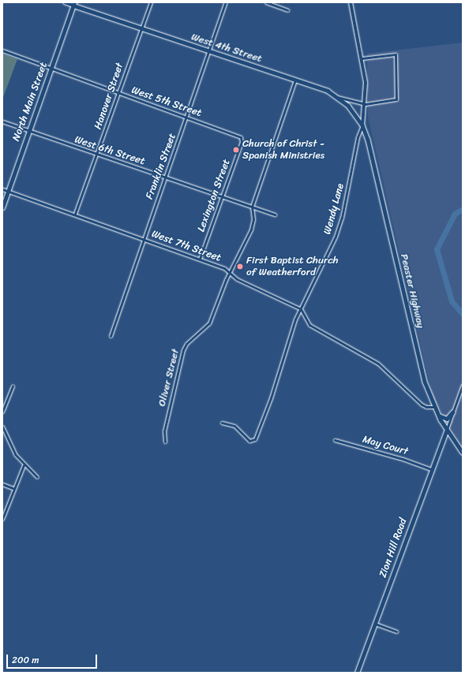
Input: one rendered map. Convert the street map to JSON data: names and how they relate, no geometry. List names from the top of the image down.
{
  "streets": {
    "main road": [
      "West 4th Street",
      "North Main Street",
      "Peaster Highway",
      "Zion Hill Road"
    ],
    "street": [
      "Hanover Street",
      "West 5th Street",
      "West 6th Street",
      "Franklin Street",
      "Lexington Street",
      "Wendy Lane",
      "West 7th Street",
      "Oliver Street",
      "May Court"
    ]
  },
  "crossings": [
    ["West 4th Street", "Hanover Street"],
    ["West 4th Street", "North Main Street"],
    ["West 4th Street", "Franklin Street"],
    ["West 4th Street", "Wendy Lane"],
    ["West 4th Street", "Peaster Highway"],
    ["West 4th Street", "Oliver Street"],
    ["Hanover Street", "West 5th Street"],
    ["Hanover Street", "West 6th Street"],
    ["Hanover Street", "West 7th Street"],
    ["North Main Street", "West 5th Street"],
    ["North Main Street", "West 6th Street"],
    ["North Main Street", "West 7th Street"],
    ["West 5th Street", "Franklin Street"],
    ["West 5th Street", "Lexington Street"],
    ["West 6th Street", "Franklin Street"],
    ["West 6th Street", "Lexington Street"],
    ["West 6th Street", "Oliver Street"],
    ["Franklin Street", "West 7th Street"],
    ["Lexington Street", "West 7th Street"],
    ["Wendy Lane", "West 7th Street"],
    ["Wendy Lane", "Peaster Highway"],
    ["West 7th Street", "Oliver Street"],
    ["Peaster Highway", "Zion Hill Road"],
    ["May Court", "Zion Hill Road"]
  ],
  "places": ["Church of Christ - Spanish Ministries", "First Baptist Church of Weatherford"],
  "scale_bar": "200 m"
}
